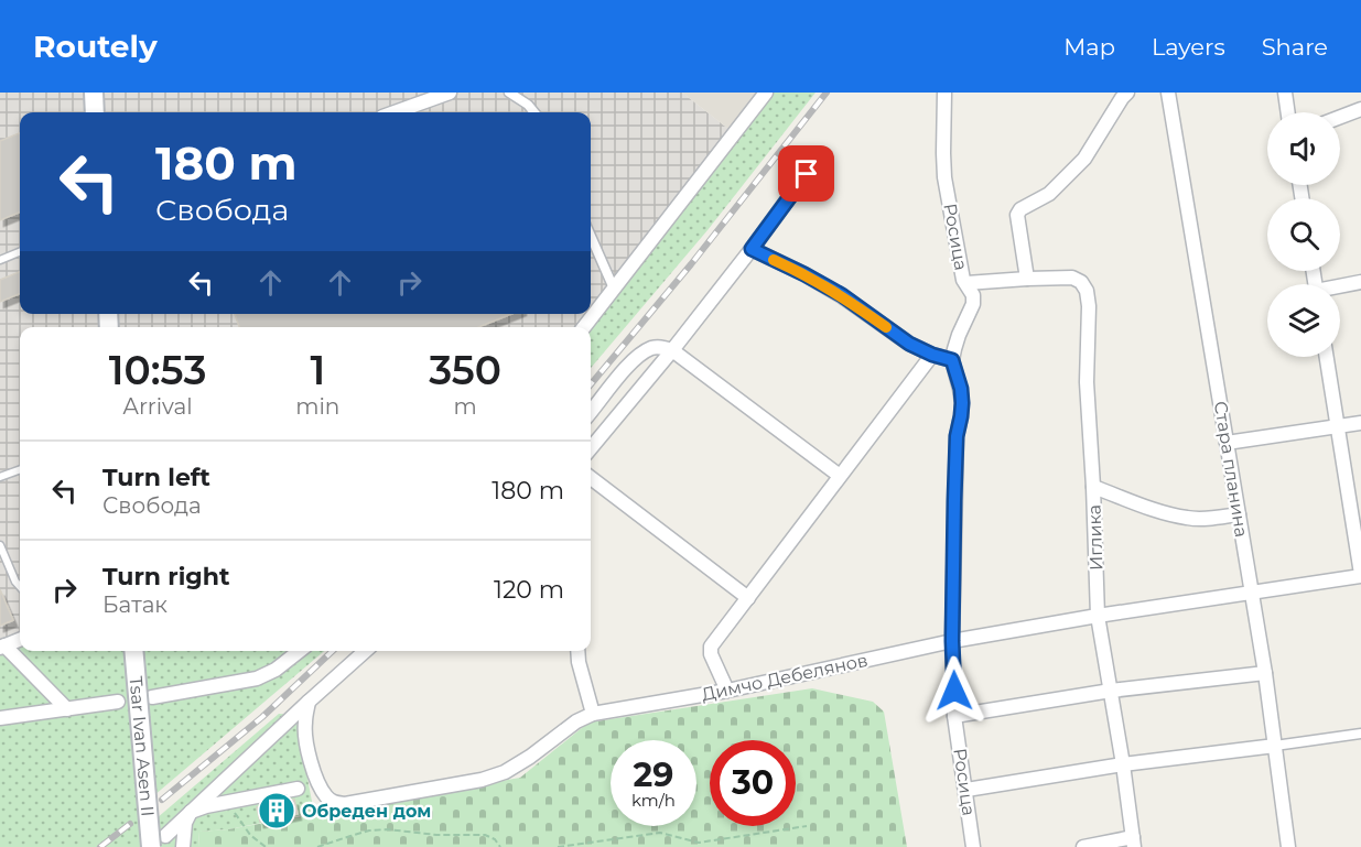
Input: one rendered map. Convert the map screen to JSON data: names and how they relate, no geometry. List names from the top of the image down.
{
  "streets": {
    "main road": ["Tsar Ivan Asen II"],
    "street": [
      "Росица",
      "Стара планина",
      "Иглика",
      "Димчо Дебелянов"
    ]
  },
  "crossings": [
    ["Росица", "Иглика"],
    ["Росица", "Димчо Дебелянов"],
    ["Стара планина", "Димчо Дебелянов"],
    ["Иглика", "Димчо Дебелянов"]
  ],
  "places": {
    "building": ["Обреден дом"]
  },
  "page": {
    "header": "Routely",
    "nav": ["Map", "Layers", "Share"],
    "turn": ["180 m", "Свобода"],
    "eta": [
      "10:53",
      "Arrival",
      "1",
      "min",
      "350",
      "m"
    ],
    "list": [
      {
        "name": "Turn left",
        "note": "Свобода",
        "value": "180 m"
      },
      {
        "name": "Turn right",
        "note": "Батак",
        "value": "120 m"
      }
    ],
    "speed": "29 km/h",
    "limit": "30"
  }
}
